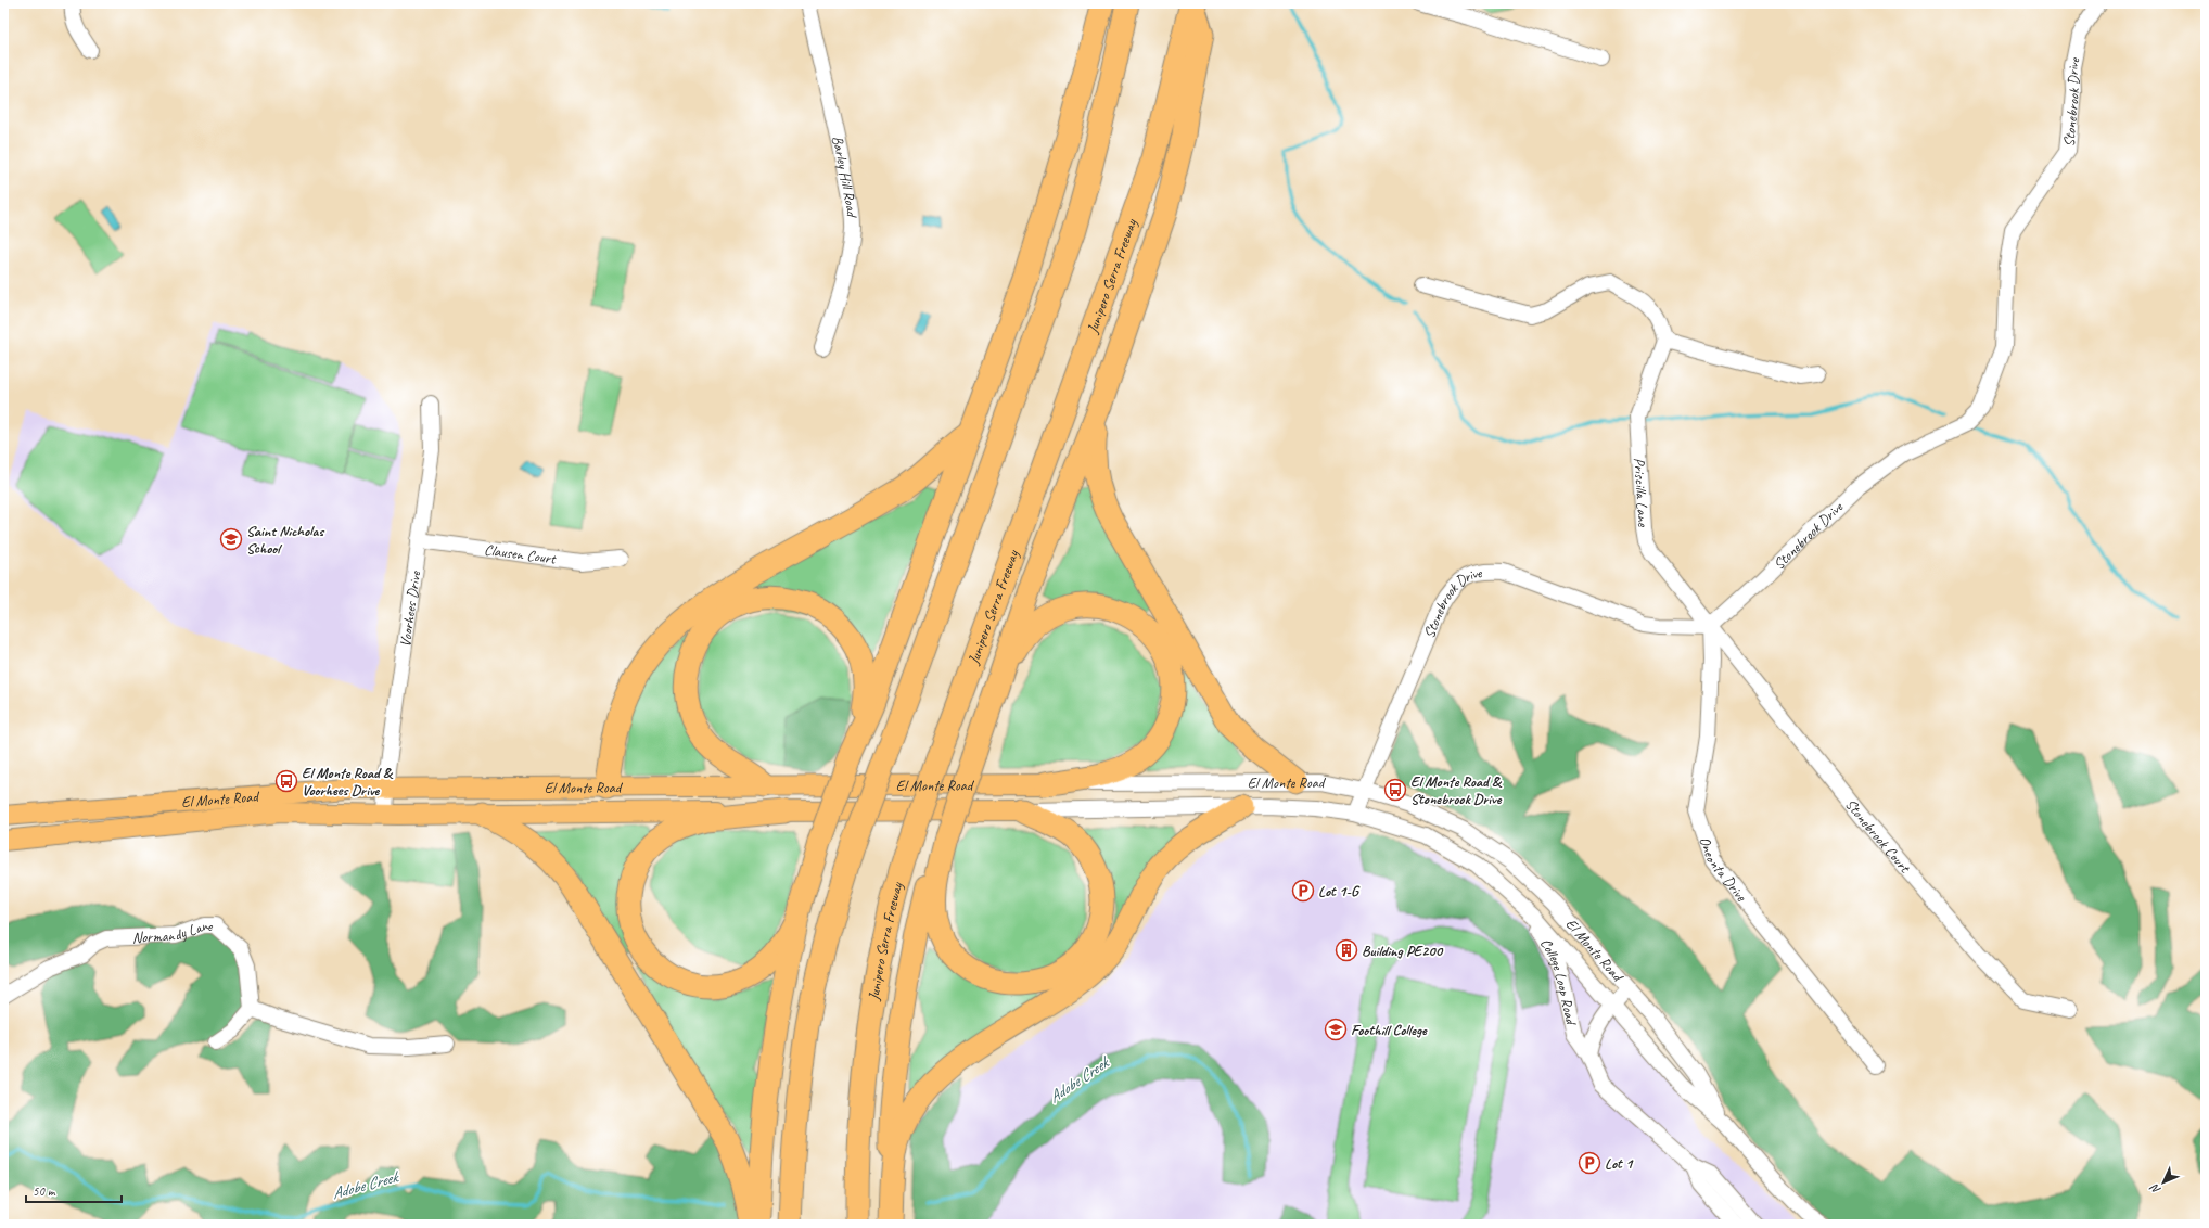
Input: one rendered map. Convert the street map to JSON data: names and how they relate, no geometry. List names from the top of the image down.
{
  "streets": {
    "highway": ["Junipero Serra Freeway"],
    "main road": ["El Monte Road"],
    "street": [
      "Stonebrook Drive",
      "Barley Hill Road",
      "Priscilla Lane",
      "Clausen Court",
      "Voorhees Drive",
      "Stonebrook Court",
      "Oneonta Drive",
      "Normandy Lane",
      "College Loop Road"
    ]
  },
  "crossings": [
    ["Stonebrook Drive", "Priscilla Lane"],
    ["Stonebrook Drive", "El Monte Road"],
    ["Stonebrook Drive", "Stonebrook Court"],
    ["Stonebrook Drive", "Oneonta Drive"],
    ["Priscilla Lane", "Stonebrook Court"],
    ["Priscilla Lane", "Oneonta Drive"],
    ["Clausen Court", "Voorhees Drive"],
    ["Voorhees Drive", "El Monte Road"],
    ["El Monte Road", "College Loop Road"],
    ["Stonebrook Court", "Oneonta Drive"]
  ],
  "water": ["Adobe Creek"],
  "places": {
    "school or university": ["Saint Nicholas School", "Foothill College"],
    "bus stop": ["El Monte Road & Voorhees Drive", "El Monte Road & Stonebrook Drive"],
    "parking": ["Lot 1-G", "Lot 1"],
    "building": ["Building PE200"]
  },
  "scale_bar": "50 m",
  "north": "bottom left"
}
